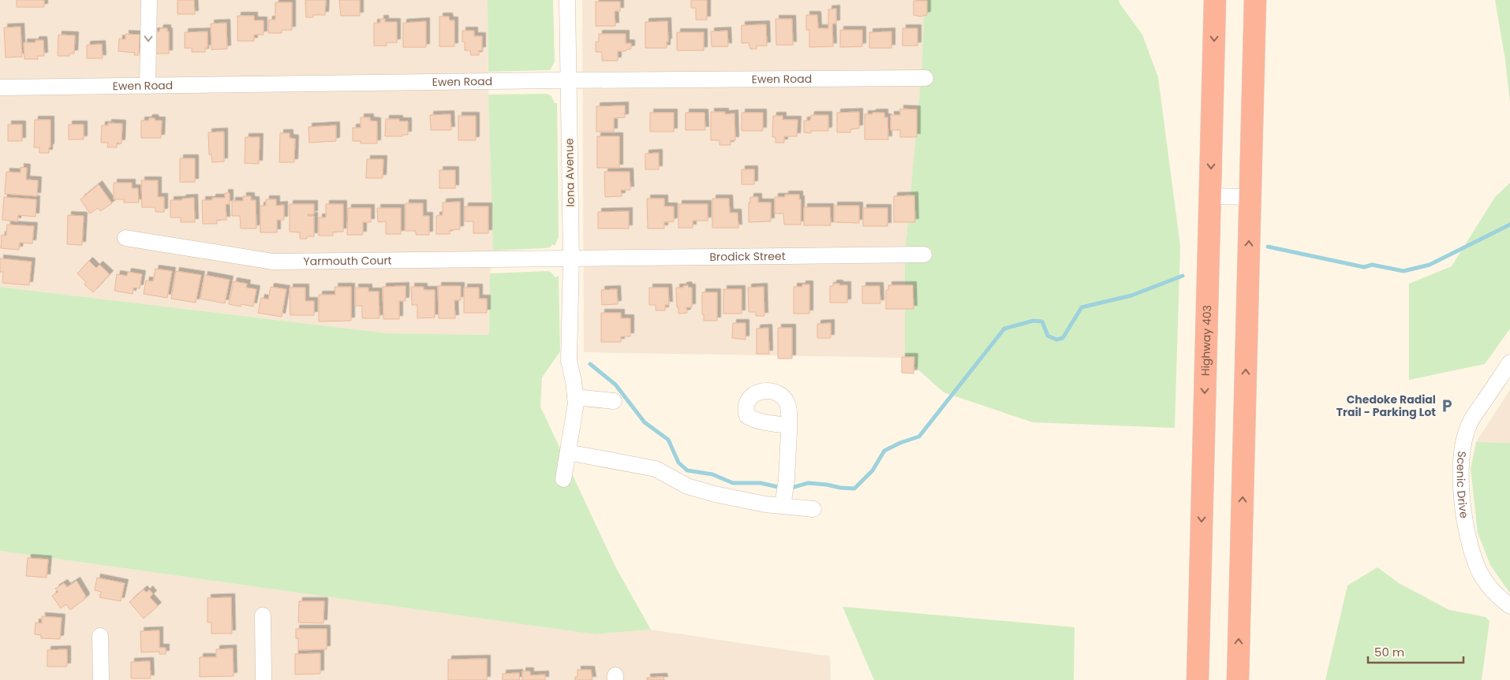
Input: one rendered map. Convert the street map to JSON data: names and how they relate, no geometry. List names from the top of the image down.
{
  "streets": {
    "highway": ["Highway 403"],
    "street": [
      "Ewen Road",
      "Iona Avenue",
      "Brodick Street",
      "Yarmouth Court",
      "Scenic Drive"
    ]
  },
  "crossings": [
    ["Ewen Road", "Iona Avenue"],
    ["Iona Avenue", "Brodick Street"],
    ["Iona Avenue", "Yarmouth Court"],
    ["Brodick Street", "Yarmouth Court"]
  ],
  "places": {
    "parking": ["Chedoke Radial Trail - Parking Lot"]
  },
  "scale_bar": "50 m"
}
